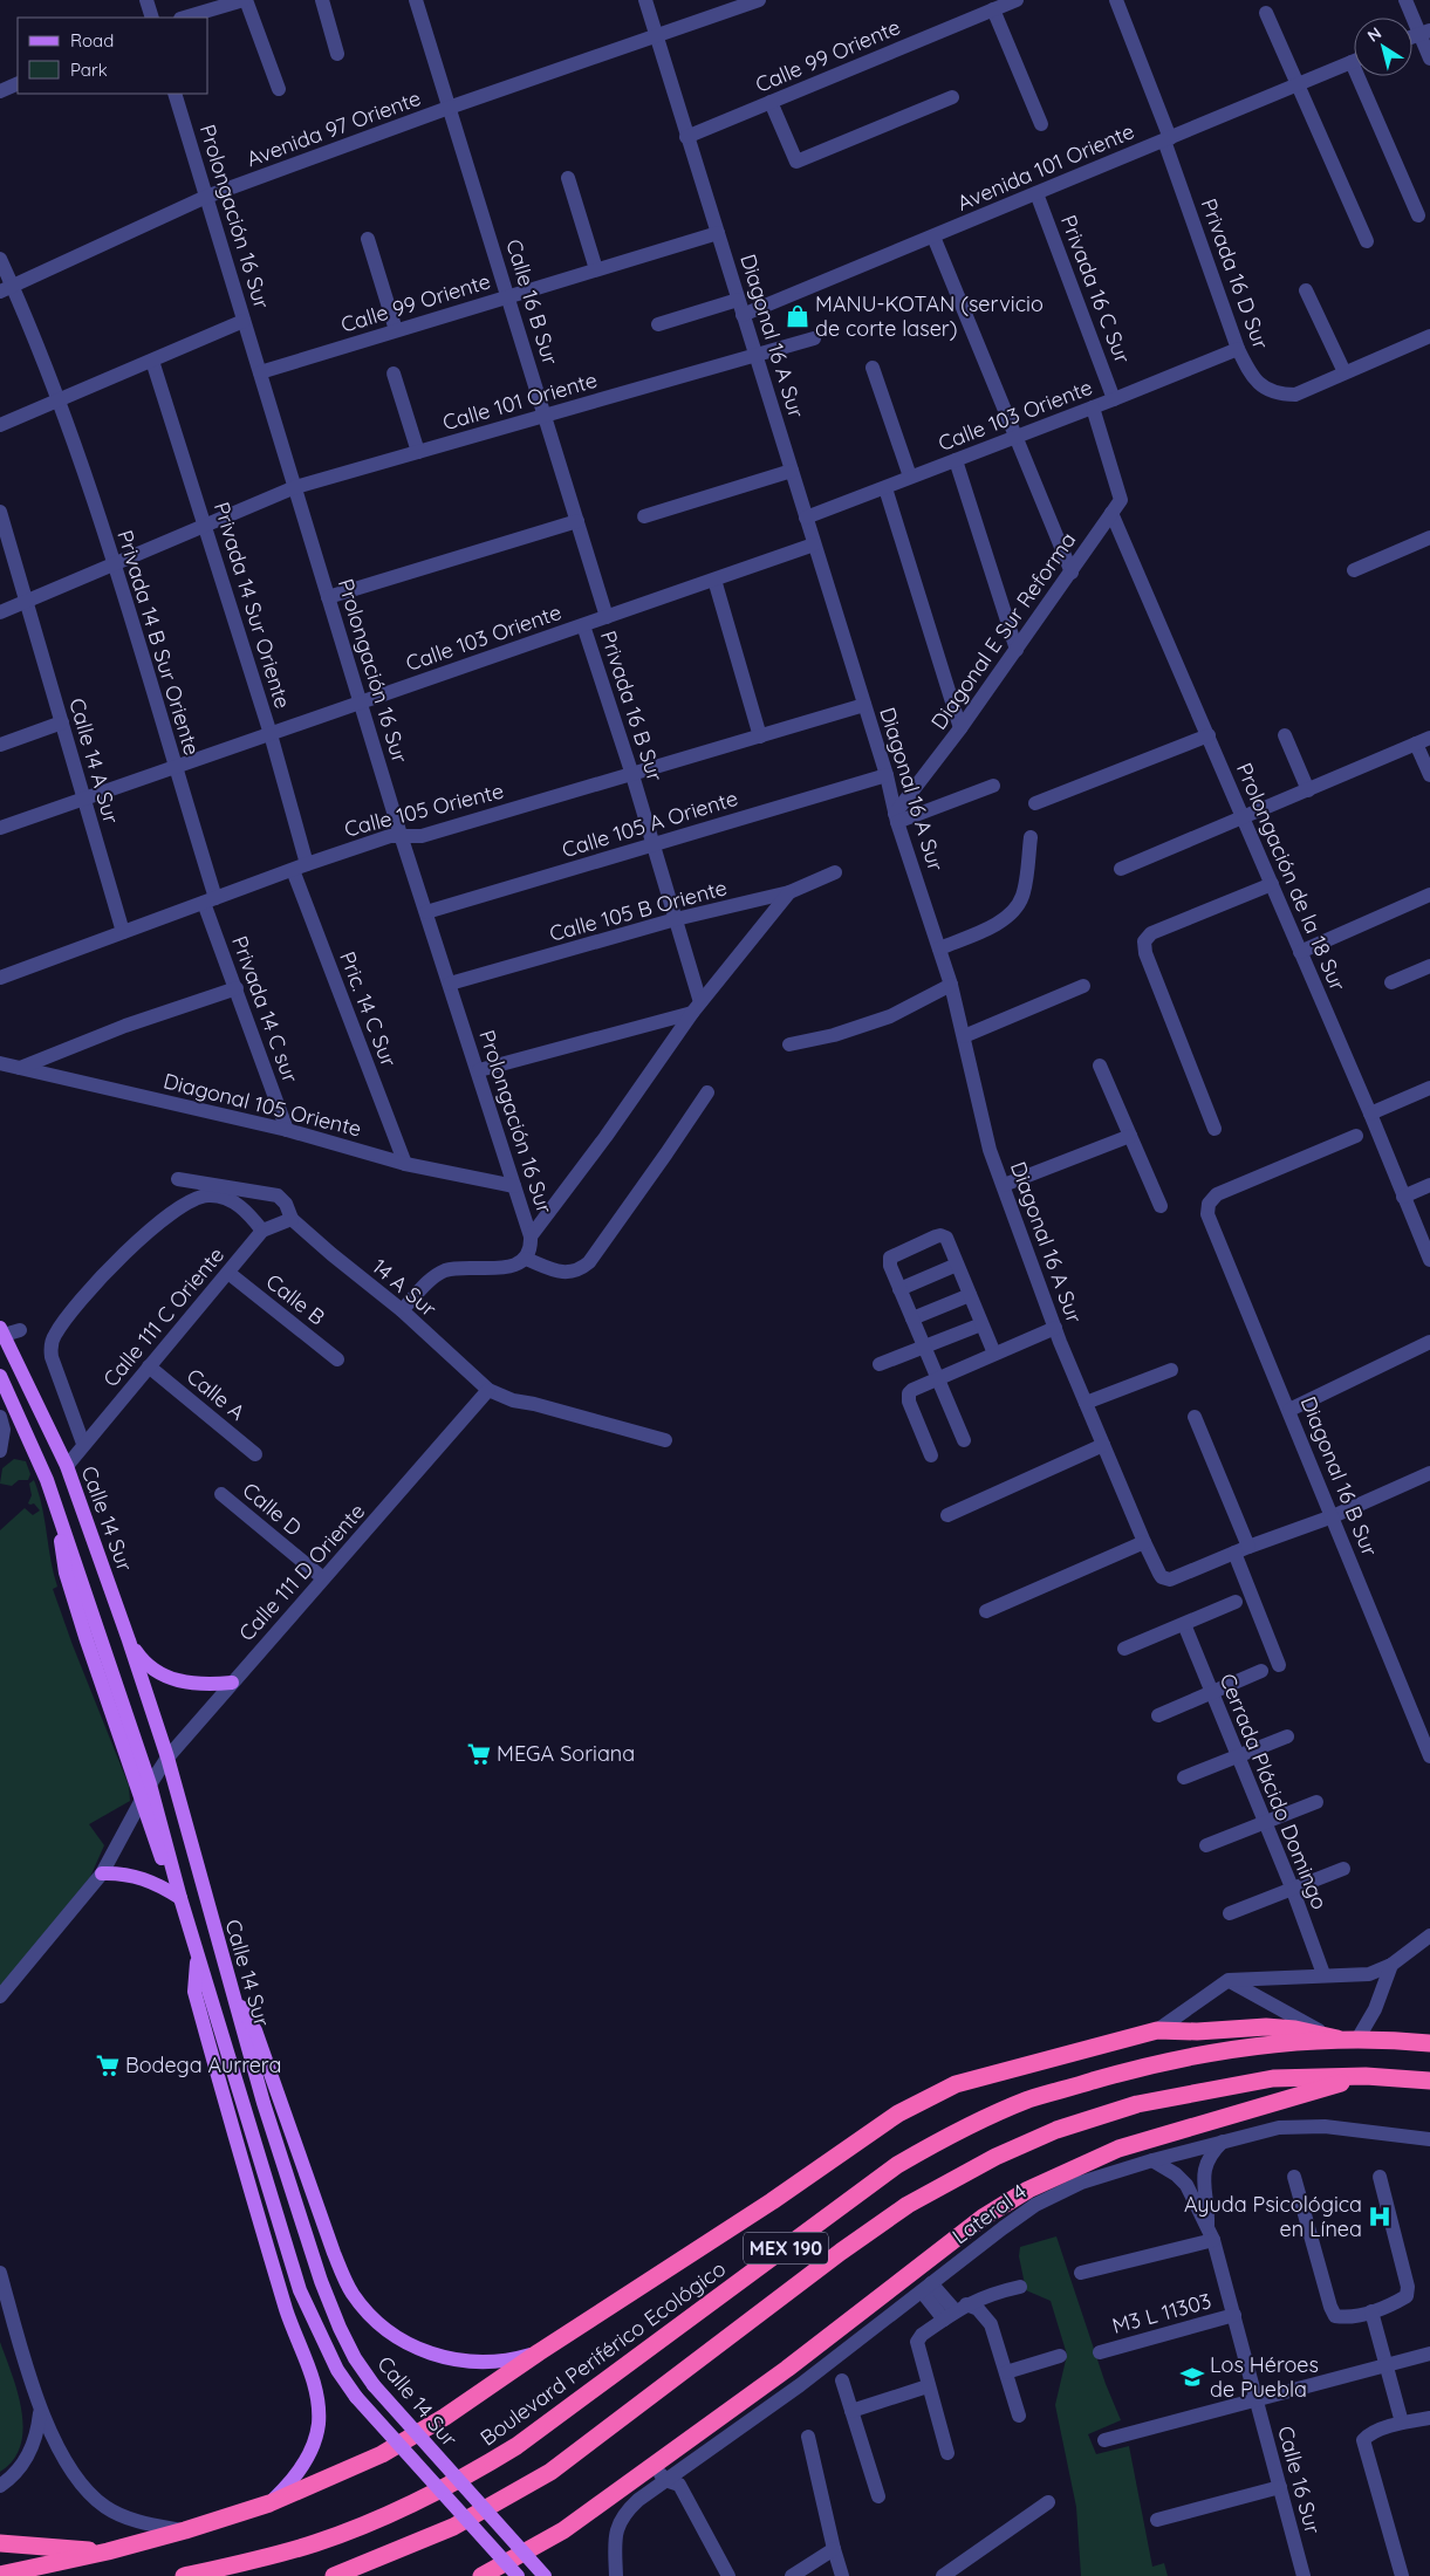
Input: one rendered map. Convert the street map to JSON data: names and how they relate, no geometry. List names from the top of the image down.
{
  "streets": {
    "highway": ["MEX 190", "Boulevard Periférico Ecológico"],
    "main road": ["Calle 14 Sur"],
    "street": [
      "Calle 99 Oriente",
      "Avenida 97 Oriente",
      "Avenida 101 Oriente",
      "Prolongación 16 Sur",
      "Privada 16 D Sur",
      "Privada 16 C Sur",
      "Calle 16 B Sur",
      "Diagonal 16 A Sur",
      "Calle 101 Oriente",
      "Calle 103 Oriente",
      "Privada 14 Sur Oriente",
      "Diagonal E Sur Reforma",
      "Privada 14 B Sur Oriente",
      "Privada 16 B Sur",
      "Calle 14 A Sur",
      "Calle 105 Oriente",
      "Calle 105 A Oriente",
      "Prolongación de la 18 Sur",
      "Calle 105 B Oriente",
      "Privada 14 C sur",
      "Pric. 14 C Sur",
      "Diagonal 105 Oriente",
      "14 A Sur",
      "Calle B",
      "Calle 111 C Oriente",
      "Calle A",
      "Diagonal 16 B Sur",
      "Calle D",
      "Calle 111 D Oriente",
      "Cerrada Plácido Domingo",
      "Lateral 4",
      "M3 L 11303",
      "Calle 16 Sur"
    ]
  },
  "crossings": [
    ["Calle 99 Oriente", "Prolongación 16 Sur"],
    ["Calle 99 Oriente", "Calle 16 B Sur"],
    ["Calle 99 Oriente", "Diagonal 16 A Sur"],
    ["Avenida 97 Oriente", "Prolongación 16 Sur"],
    ["Avenida 97 Oriente", "Calle 16 B Sur"],
    ["Avenida 97 Oriente", "Diagonal 16 A Sur"],
    ["Avenida 97 Oriente", "Privada 14 B Sur Oriente"],
    ["Avenida 101 Oriente", "Privada 16 D Sur"],
    ["Avenida 101 Oriente", "Privada 16 C Sur"],
    ["Avenida 101 Oriente", "Diagonal 16 A Sur"],
    ["Prolongación 16 Sur", "Calle 101 Oriente"],
    ["Prolongación 16 Sur", "Calle 103 Oriente"],
    ["Prolongación 16 Sur", "Calle 105 Oriente"],
    ["Prolongación 16 Sur", "Calle 105 A Oriente"],
    ["Prolongación 16 Sur", "Calle 105 B Oriente"],
    ["Prolongación 16 Sur", "Diagonal 105 Oriente"],
    ["Privada 16 D Sur", "Calle 103 Oriente"],
    ["Privada 16 C Sur", "Calle 103 Oriente"],
    ["Calle 16 B Sur", "Calle 101 Oriente"],
    ["Calle 16 B Sur", "Calle 103 Oriente"],
    ["Diagonal 16 A Sur", "Calle 101 Oriente"],
    ["Diagonal 16 A Sur", "Calle 103 Oriente"],
    ["Diagonal 16 A Sur", "Diagonal E Sur Reforma"],
    ["Diagonal 16 A Sur", "Calle 105 Oriente"],
    ["Diagonal 16 A Sur", "Calle 105 A Oriente"],
    ["Calle 103 Oriente", "Privada 14 Sur Oriente"],
    ["Calle 103 Oriente", "Diagonal E Sur Reforma"],
    ["Calle 103 Oriente", "Privada 14 B Sur Oriente"],
    ["Calle 103 Oriente", "Privada 16 B Sur"],
    ["Calle 103 Oriente", "Calle 14 A Sur"],
    ["Privada 14 Sur Oriente", "Calle 105 Oriente"],
    ["Diagonal E Sur Reforma", "Prolongación de la 18 Sur"],
    ["Privada 14 B Sur Oriente", "Calle 105 Oriente"],
    ["Privada 14 B Sur Oriente", "Privada 14 C sur"],
    ["Privada 16 B Sur", "Calle 105 Oriente"],
    ["Privada 16 B Sur", "Calle 105 A Oriente"],
    ["Privada 16 B Sur", "Calle 105 B Oriente"],
    ["Calle 14 A Sur", "Calle 105 Oriente"],
    ["Calle 105 Oriente", "Privada 14 C sur"],
    ["Calle 105 Oriente", "Pric. 14 C Sur"],
    ["Privada 14 C sur", "Diagonal 105 Oriente"],
    ["Pric. 14 C Sur", "Diagonal 105 Oriente"],
    ["14 A Sur", "Calle 111 C Oriente"],
    ["14 A Sur", "Calle 111 D Oriente"],
    ["Calle B", "Calle 111 C Oriente"],
    ["Calle 111 C Oriente", "Calle A"],
    ["Calle 111 C Oriente", "Calle 14 Sur"],
    ["Calle D", "Calle 111 D Oriente"],
    ["Calle 14 Sur", "Calle 111 D Oriente"],
    ["Lateral 4", "Calle 16 Sur"],
    ["M3 L 11303", "Calle 16 Sur"]
  ],
  "places": {
    "shop": ["MANU-KOTAN (servicio de corte laser)"],
    "supermarket": ["MEGA Soriana", "Bodega Aurrera"],
    "hospital": ["Ayuda Psicológica en Línea"],
    "school or university": ["Los Héroes de Puebla"]
  },
  "legend": ["Road", "Park"],
  "north": "top left"
}
